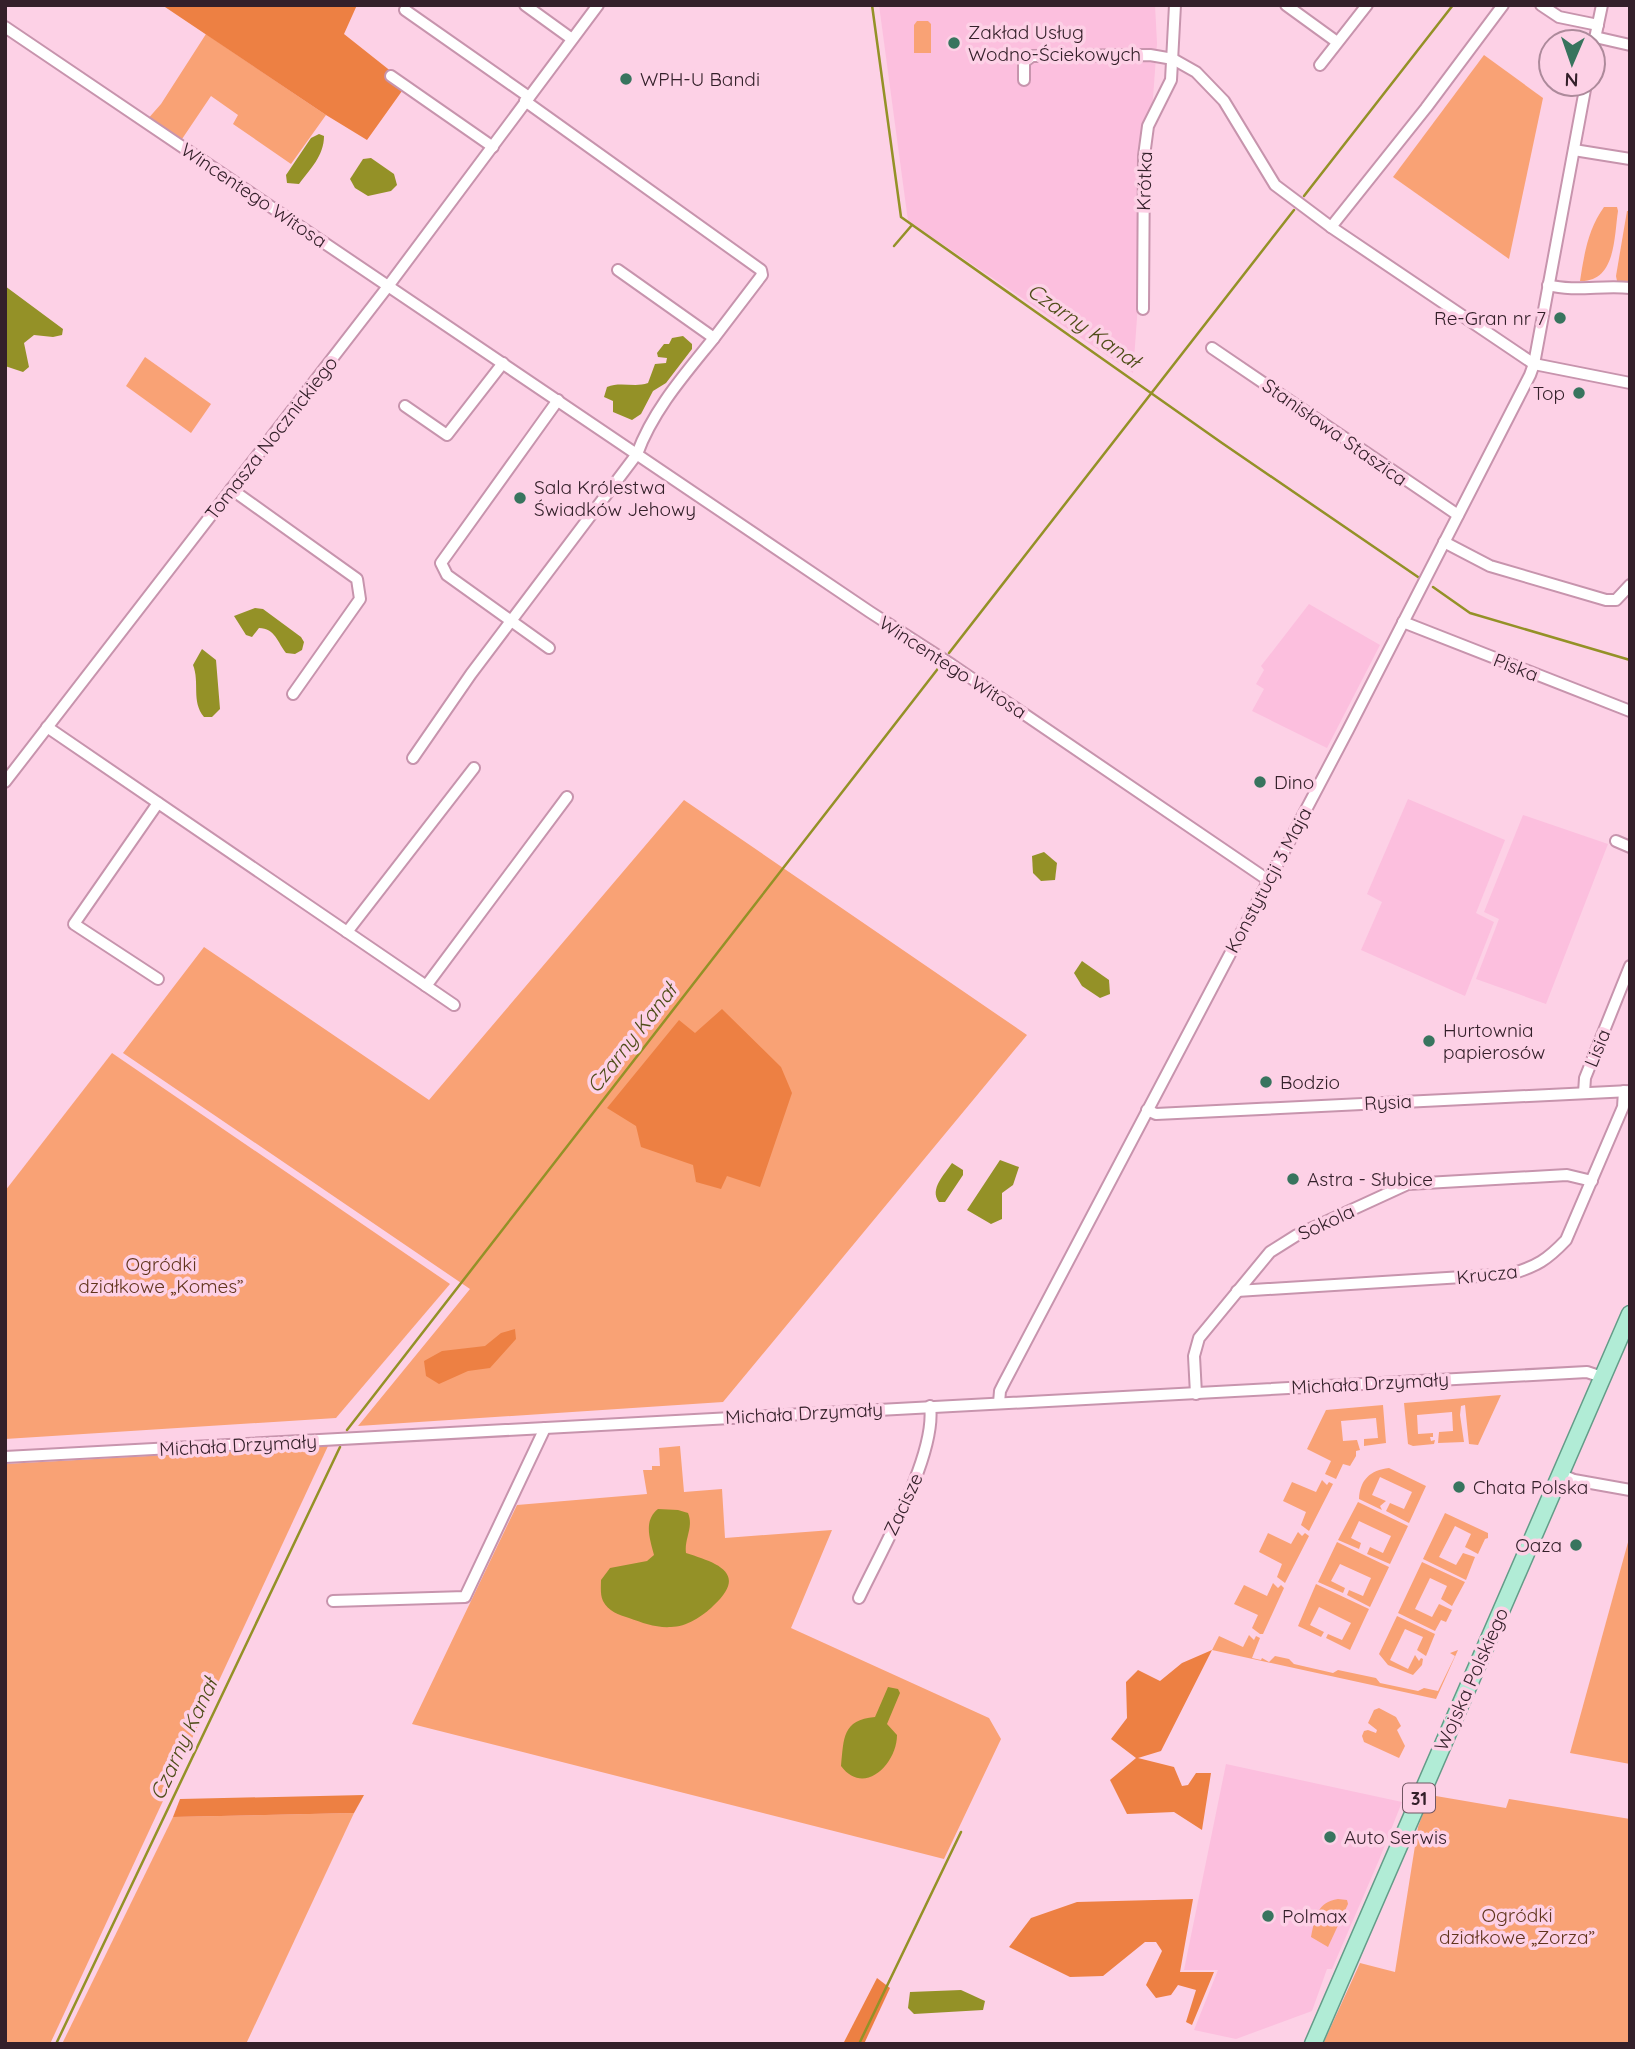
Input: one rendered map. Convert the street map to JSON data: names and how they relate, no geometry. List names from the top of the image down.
{
  "streets": {
    "main road": ["Wojska Polskiego", "31"],
    "street": [
      "Krótka",
      "Wincentego Witosa",
      "Stanisława Staszica",
      "Tomasza Nocznickiego",
      "Piska",
      "Konstytucji 3 Maja",
      "Lisia",
      "Rysia",
      "Sokola",
      "Krucza",
      "Michała Drzymały",
      "Zacisze"
    ]
  },
  "crossings": [
    ["Wincentego Witosa", "Tomasza Nocznickiego"],
    ["Wincentego Witosa", "Konstytucji 3 Maja"],
    ["Stanisława Staszica", "Konstytucji 3 Maja"],
    ["Piska", "Konstytucji 3 Maja"],
    ["Konstytucji 3 Maja", "Rysia"],
    ["Konstytucji 3 Maja", "Michała Drzymały"],
    ["Lisia", "Rysia"],
    ["Rysia", "Krucza"],
    ["Sokola", "Krucza"],
    ["Sokola", "Michała Drzymały"],
    ["Michała Drzymały", "Zacisze"],
    ["Michała Drzymały", "Wojska Polskiego"]
  ],
  "water": ["Czarny Kanał"],
  "parks": ["Ogródki działkowe „Komes”", "Ogródki działkowe „Zorza”"],
  "places": [
    "Zakład Usług Wodno-Ściekowych",
    "WPH-U Bandi",
    "Re-Gran nr 7",
    "Top",
    "Sala Królestwa Świadków Jehowy",
    "Dino",
    "Hurtownia papierosów",
    "Bodzio",
    "Astra - Słubice",
    "Chata Polska",
    "Oaza",
    "Auto Serwis",
    "Polmax"
  ],
  "north": "bottom"
}
